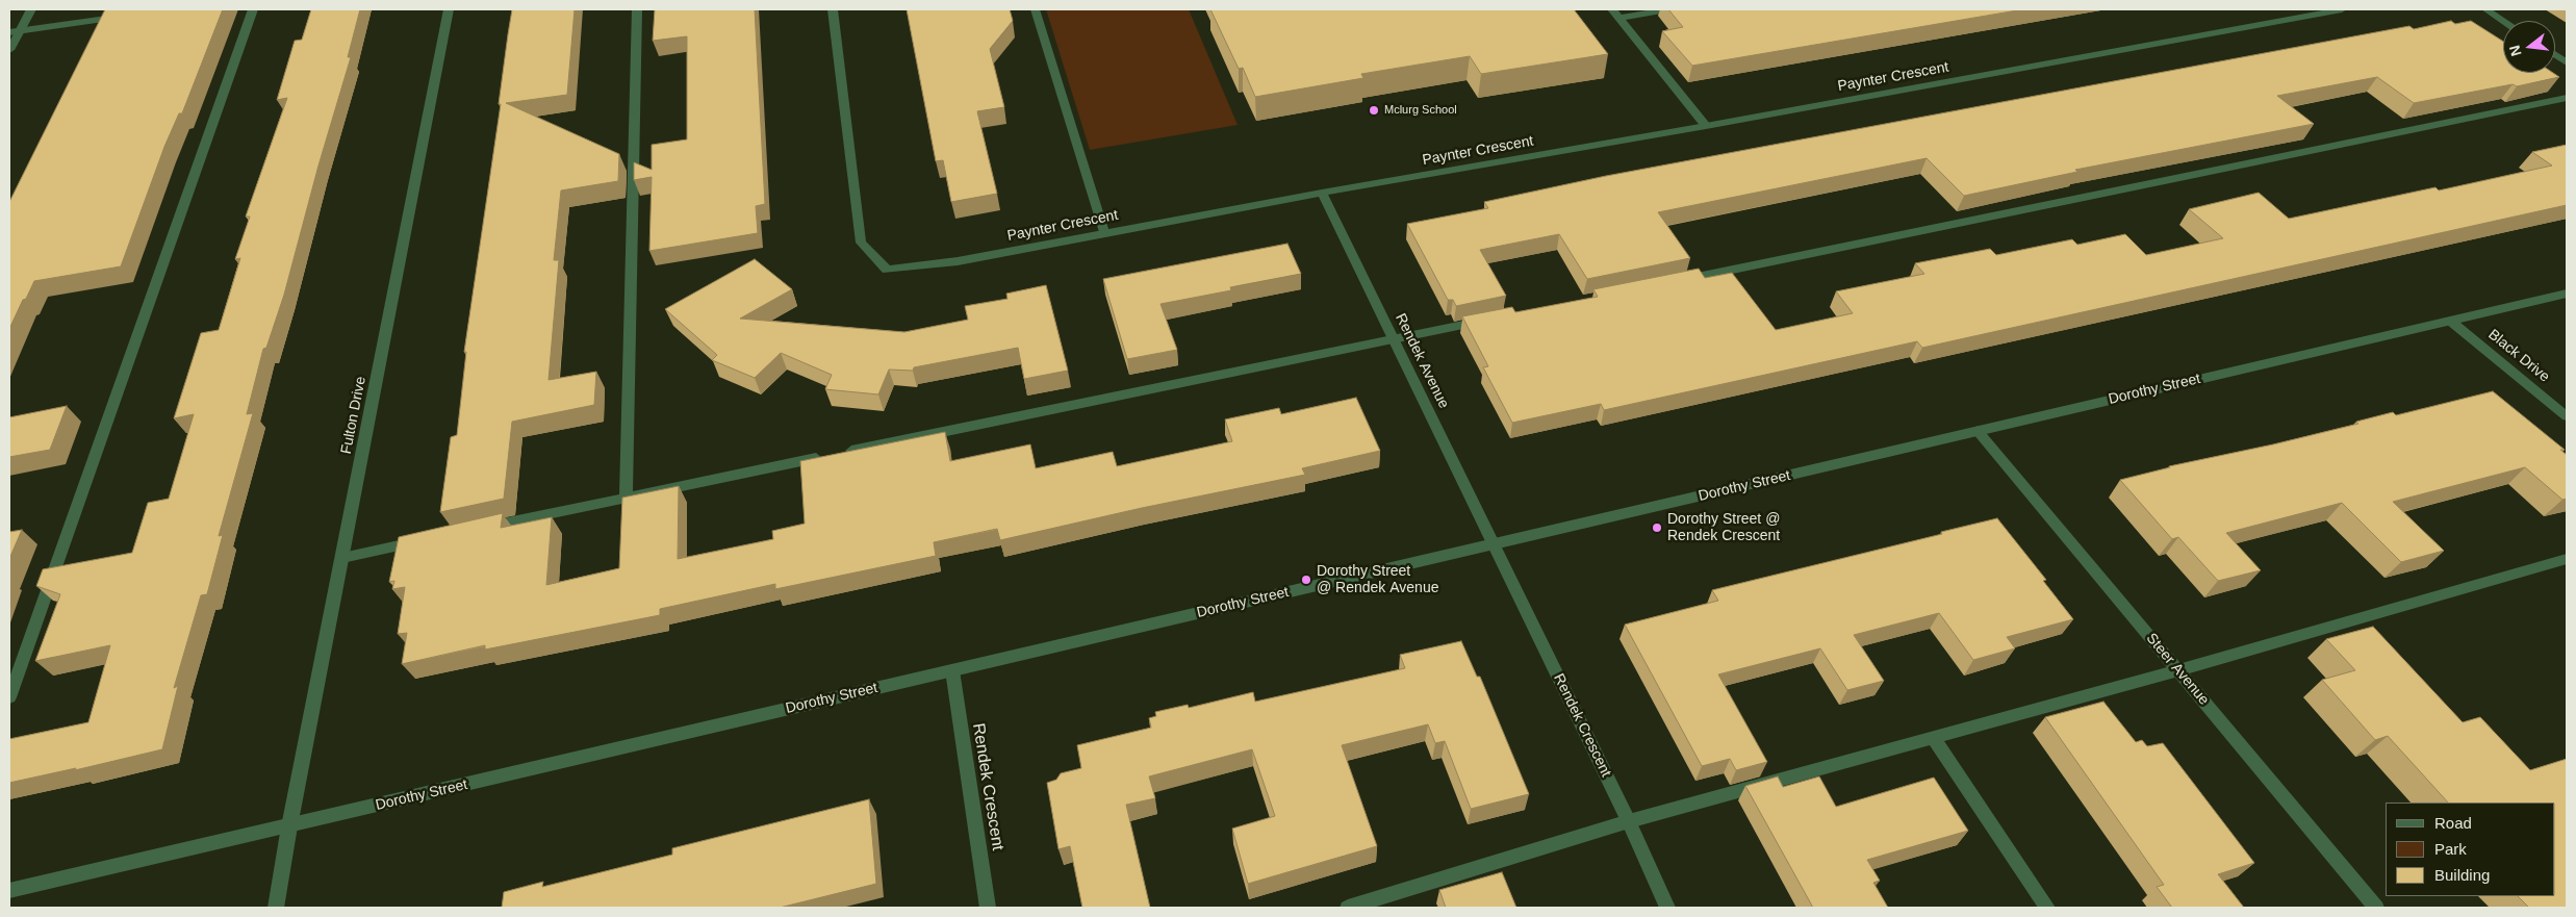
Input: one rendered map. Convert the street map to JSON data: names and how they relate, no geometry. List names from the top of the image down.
{
  "streets": {
    "street": [
      "Paynter Crescent",
      "Black Drive",
      "Rendek Avenue",
      "Dorothy Street",
      "Fulton Drive",
      "Steer Avenue",
      "Rendek Crescent"
    ]
  },
  "crossings": [
    ["Paynter Crescent", "Rendek Avenue"],
    ["Black Drive", "Dorothy Street"],
    ["Rendek Avenue", "Dorothy Street"],
    ["Rendek Avenue", "Rendek Crescent"],
    ["Dorothy Street", "Fulton Drive"],
    ["Dorothy Street", "Steer Avenue"],
    ["Dorothy Street", "Rendek Crescent"]
  ],
  "places": ["Mclurg School", "Dorothy Street @ Rendek Crescent", "Dorothy Street @ Rendek Avenue"],
  "legend": ["Road", "Park", "Building"],
  "north": "left"
}
